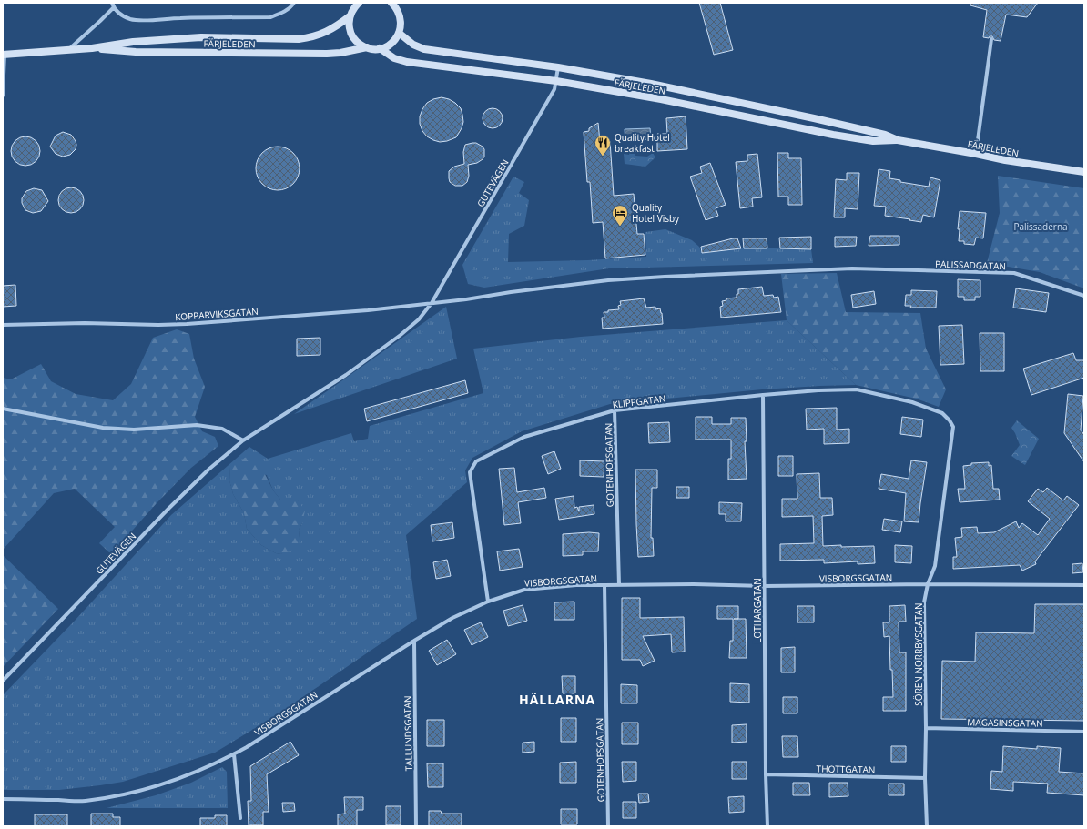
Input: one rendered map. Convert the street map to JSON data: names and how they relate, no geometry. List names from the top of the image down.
{
  "streets": {
    "street": [
      "FÄRJELEDEN",
      "GUTEVÄGEN",
      "PALISSADGATAN",
      "KOPPARVIKSGATAN",
      "KLIPPGATAN",
      "GOTENHOFSGATAN",
      "VISBORGSGATAN",
      "LOTHARGATAN",
      "SÖREN NORRBYSGATAN",
      "MAGASINSGATAN",
      "TALLUNDSGATAN",
      "THOTTGATAN"
    ]
  },
  "crossings": [
    ["FÄRJELEDEN", "GUTEVÄGEN"],
    ["GUTEVÄGEN", "PALISSADGATAN"],
    ["GUTEVÄGEN", "KOPPARVIKSGATAN"],
    ["PALISSADGATAN", "KOPPARVIKSGATAN"],
    ["KLIPPGATAN", "GOTENHOFSGATAN"],
    ["KLIPPGATAN", "VISBORGSGATAN"],
    ["KLIPPGATAN", "LOTHARGATAN"],
    ["KLIPPGATAN", "SÖREN NORRBYSGATAN"],
    ["GOTENHOFSGATAN", "VISBORGSGATAN"],
    ["VISBORGSGATAN", "LOTHARGATAN"],
    ["VISBORGSGATAN", "SÖREN NORRBYSGATAN"],
    ["VISBORGSGATAN", "TALLUNDSGATAN"],
    ["LOTHARGATAN", "THOTTGATAN"],
    ["SÖREN NORRBYSGATAN", "MAGASINSGATAN"],
    ["SÖREN NORRBYSGATAN", "THOTTGATAN"]
  ],
  "districts": ["HÄLLARNA"],
  "parks": ["Palissaderna"],
  "places": {
    "restaurant": ["Quality Hotel breakfast"],
    "hotel": ["Quality Hotel Visby"]
  }
}
